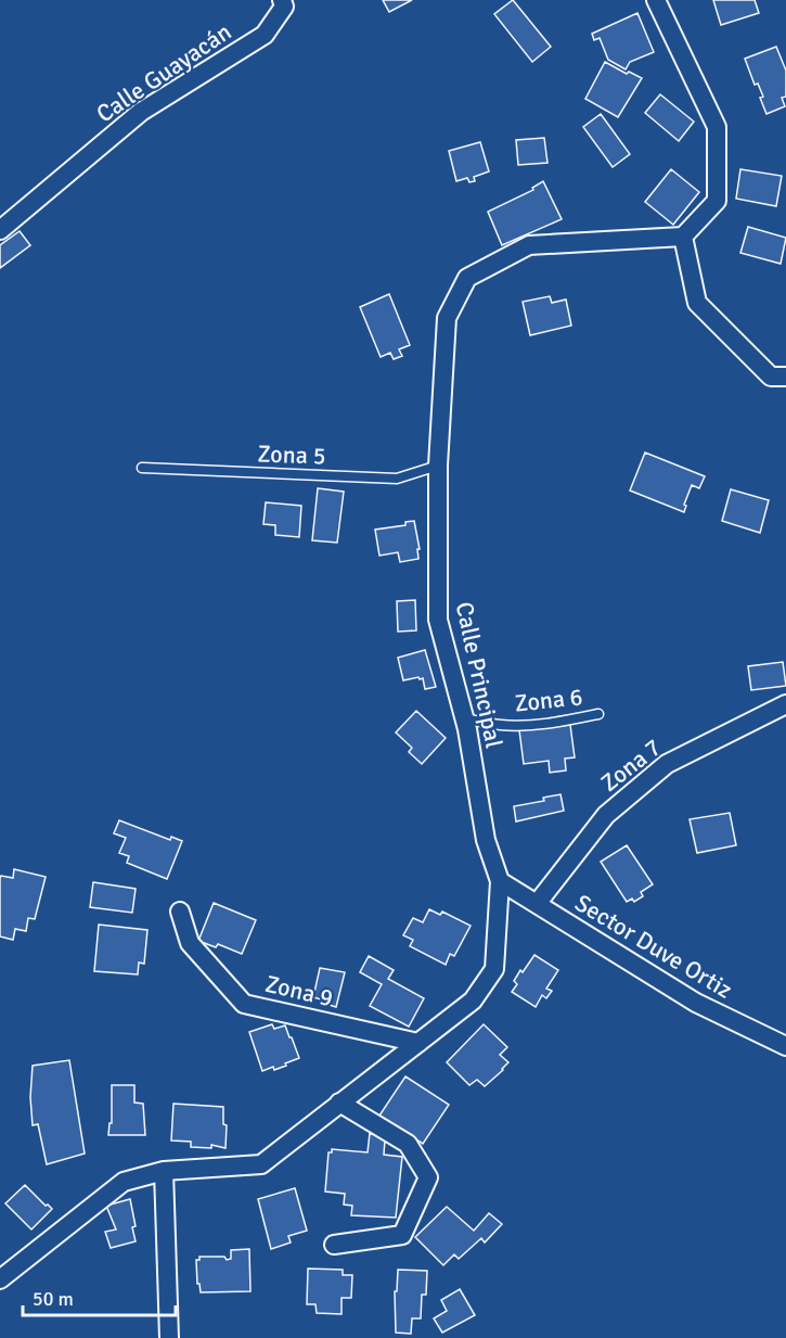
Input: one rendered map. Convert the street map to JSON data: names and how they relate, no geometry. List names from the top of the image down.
{
  "streets": {
    "street": [
      "Calle Guayacán",
      "Calle Principal",
      "Zona 7",
      "Sector Duve Ortiz",
      "Zona 9"
    ],
    "lane": ["Zona 5", "Zona 6"]
  },
  "crossings": [
    ["Zona 5", "Calle Principal"],
    ["Calle Principal", "Zona 6"],
    ["Calle Principal", "Sector Duve Ortiz"],
    ["Calle Principal", "Zona 9"],
    ["Zona 7", "Sector Duve Ortiz"]
  ],
  "scale_bar": "50 m"
}
